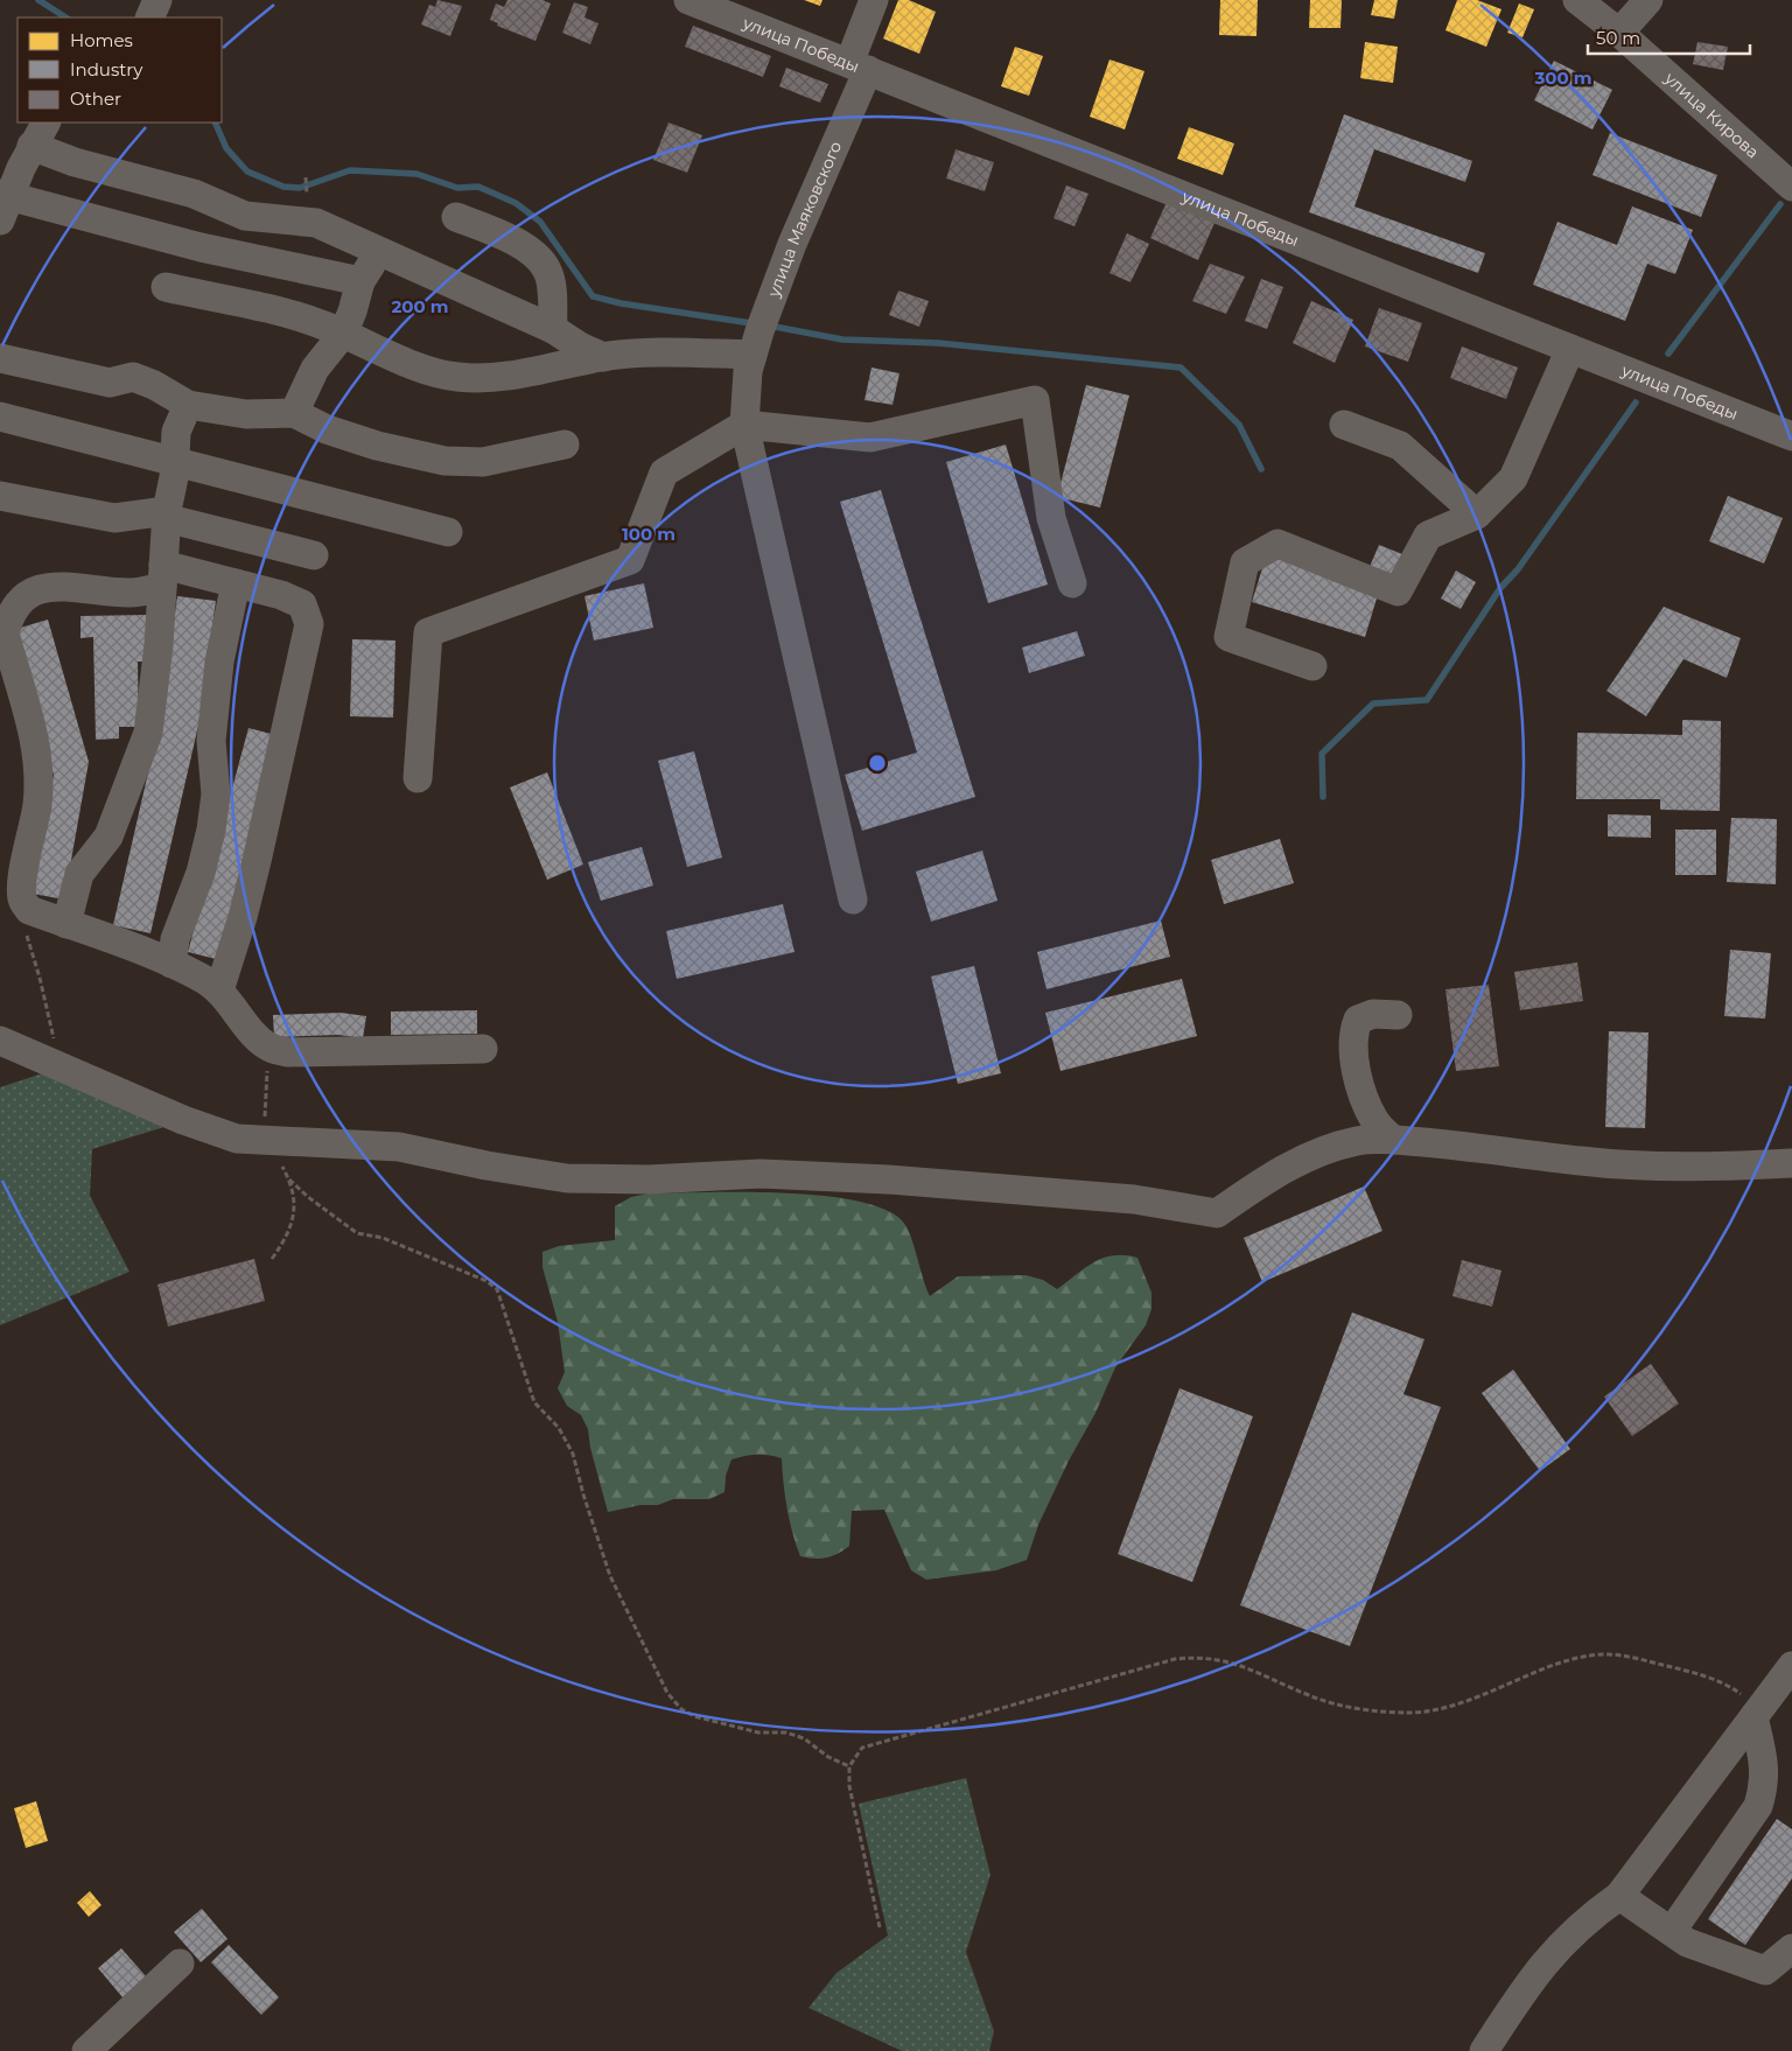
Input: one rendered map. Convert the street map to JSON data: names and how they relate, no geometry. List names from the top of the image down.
{
  "streets": {
    "street": ["улица Победы", "улица Кирова", "улица Маяковского"]
  },
  "crossings": [
    ["улица Победы", "улица Маяковского"]
  ],
  "legend": ["Homes", "Industry", "Other"],
  "scale_bar": "50 m",
  "rings": ["300 m", "200 m", "100 m"]
}
